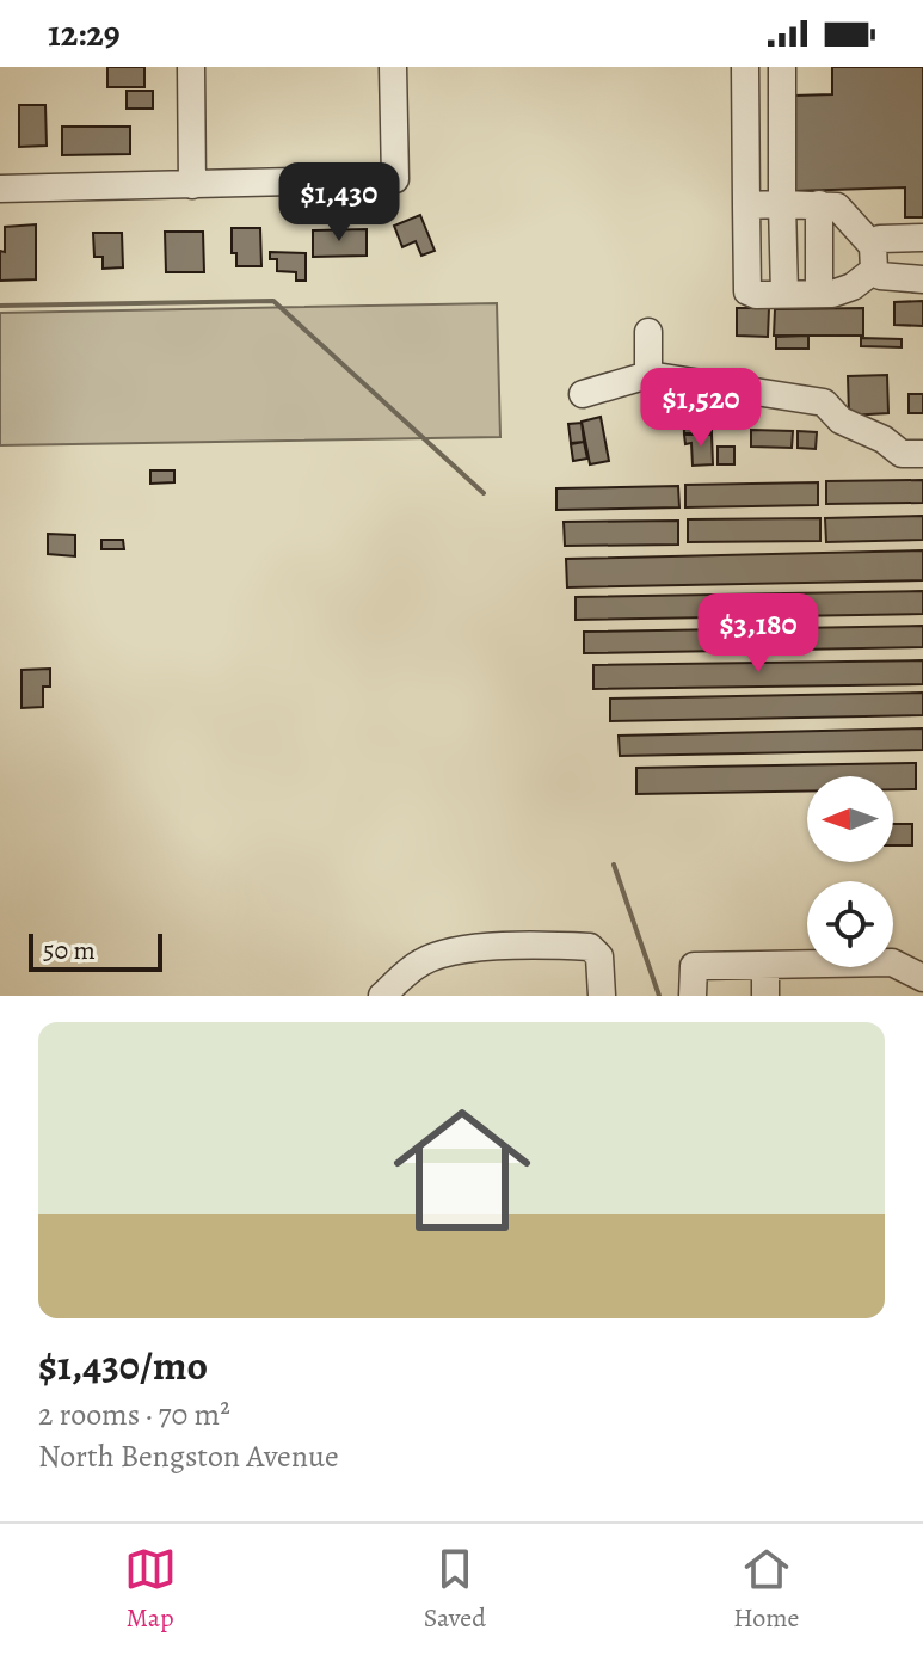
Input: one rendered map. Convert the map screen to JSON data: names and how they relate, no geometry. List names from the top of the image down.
{
  "scale_bar": "50 m",
  "north": "left",
  "page": {
    "status": "12:29",
    "price": ["$1,430", "$1,520", "$3,180"],
    "scale": "50 m",
    "list": [
      {
        "name": "$1,430/mo",
        "note": "2 rooms · 70 m² · North Bengston Avenue"
      }
    ],
    "tabs": ["Map", "Saved", "Home"]
  }
}
